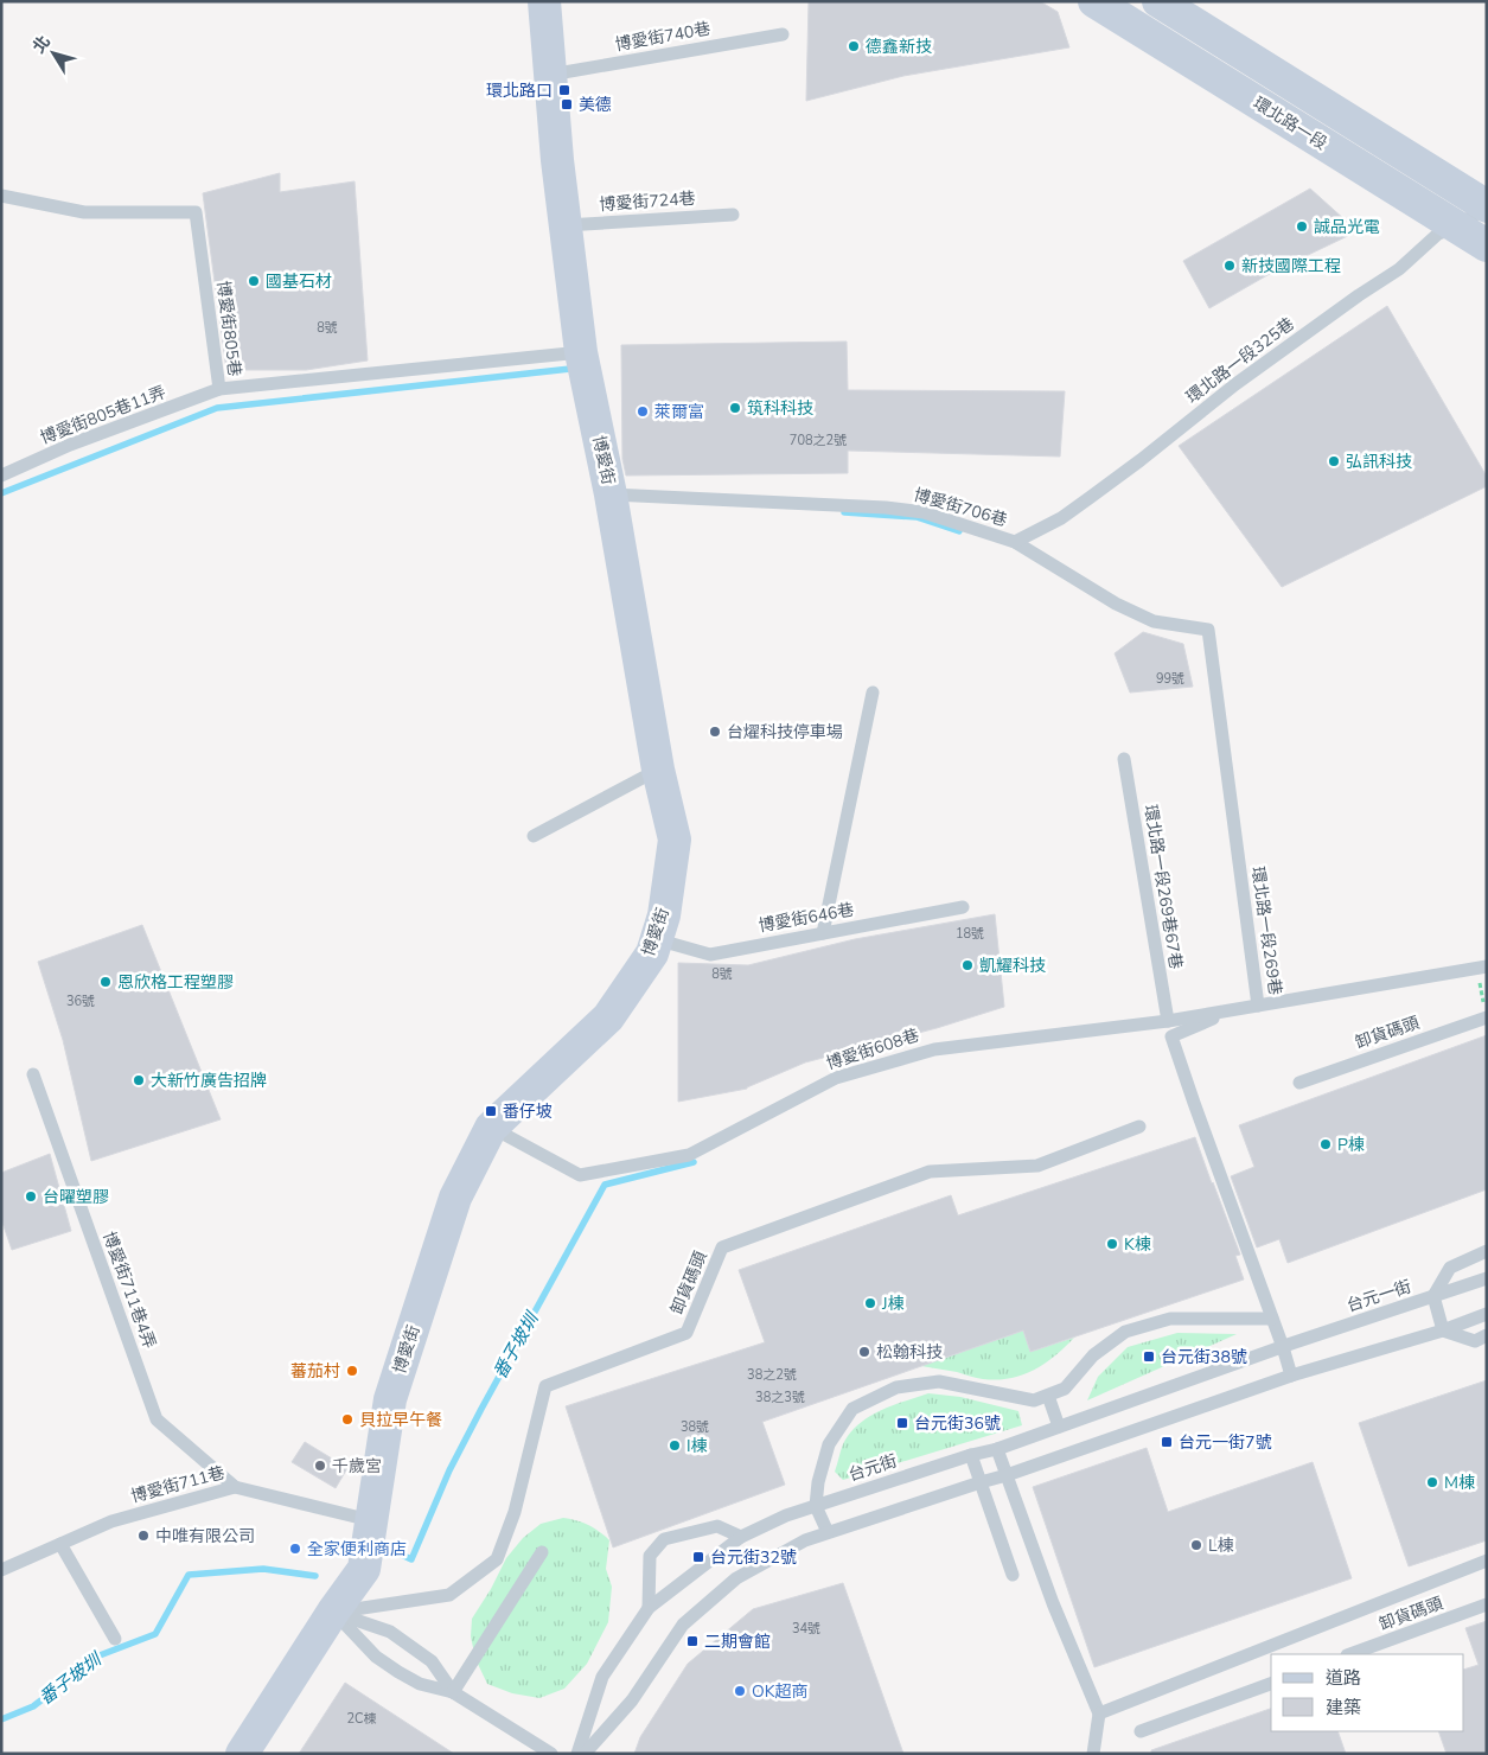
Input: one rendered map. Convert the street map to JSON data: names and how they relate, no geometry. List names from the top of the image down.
{
  "streets": {
    "street": ["環北路一段", "博愛街"],
    "lane": [
      "博愛街740巷",
      "博愛街724巷",
      "博愛街805巷",
      "環北路一段325巷",
      "博愛街805巷11弄",
      "博愛街706巷",
      "環北路一段269巷67巷",
      "博愛街646巷",
      "環北路一段269巷",
      "卸貨碼頭",
      "博愛街608巷",
      "博愛街711巷4弄",
      "台元一街",
      "台元街",
      "博愛街711巷"
    ]
  },
  "crossings": [
    ["博愛街740巷", "博愛街"],
    ["環北路一段", "環北路一段325巷"],
    ["博愛街724巷", "博愛街"],
    ["博愛街805巷", "博愛街805巷11弄"],
    ["博愛街805巷", "博愛街"],
    ["環北路一段325巷", "博愛街706巷"],
    ["博愛街", "博愛街706巷"],
    ["博愛街", "博愛街646巷"],
    ["博愛街", "卸貨碼頭"],
    ["博愛街", "博愛街608巷"],
    ["博愛街", "博愛街711巷"],
    ["博愛街706巷", "環北路一段269巷"],
    ["環北路一段269巷67巷", "博愛街608巷"],
    ["環北路一段269巷", "博愛街608巷"],
    ["博愛街711巷4弄", "博愛街711巷"],
    ["台元一街", "台元街"]
  ],
  "water": ["番子坡圳"],
  "places": {
    "other": [
      "德鑫新技",
      "誠品光電",
      "新技國際工程",
      "國基石材",
      "筑科科技",
      "萊爾富",
      "弘訊科技",
      "台燿科技停車場",
      "凱耀科技",
      "恩欣格工程塑膠",
      "大新竹廣告招牌",
      "P棟",
      "台曜塑膠",
      "K棟",
      "J棟",
      "松翰科技",
      "蕃茄村",
      "貝拉早午餐",
      "I棟",
      "千歲宮",
      "M棟",
      "中唯有限公司",
      "L棟",
      "全家便利商店",
      "OK超商"
    ],
    "transit": [
      "環北路口",
      "美德",
      "番仔坡",
      "台元街38號",
      "台元街36號",
      "台元一街7號",
      "台元街32號",
      "二期會館"
    ]
  },
  "house_numbers": [
    "8號",
    "708之2號",
    "99號",
    "18號",
    "8號",
    "36號",
    "38之2號",
    "38之3號",
    "38號",
    "34號",
    "2C棟"
  ],
  "legend": ["道路", "建築"],
  "north": "top left"
}
